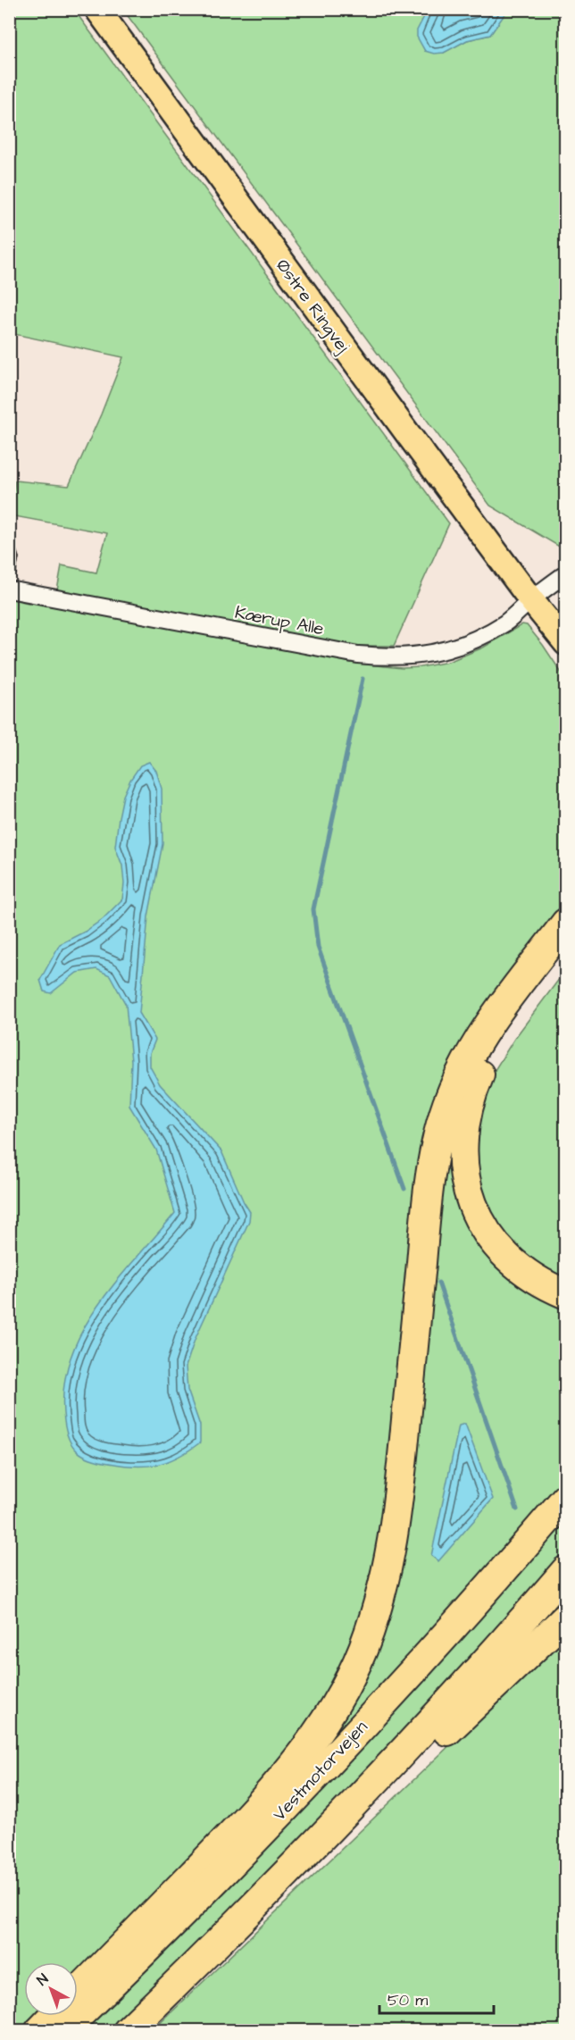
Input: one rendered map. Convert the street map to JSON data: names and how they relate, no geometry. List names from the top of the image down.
{
  "streets": {
    "highway": ["Vestmotorvejen"],
    "main road": ["Østre Ringvej"],
    "street": ["Kærup Alle"]
  },
  "crossings": [
    ["Østre Ringvej", "Kærup Alle"]
  ],
  "scale_bar": "50 m",
  "north": "top left"
}
